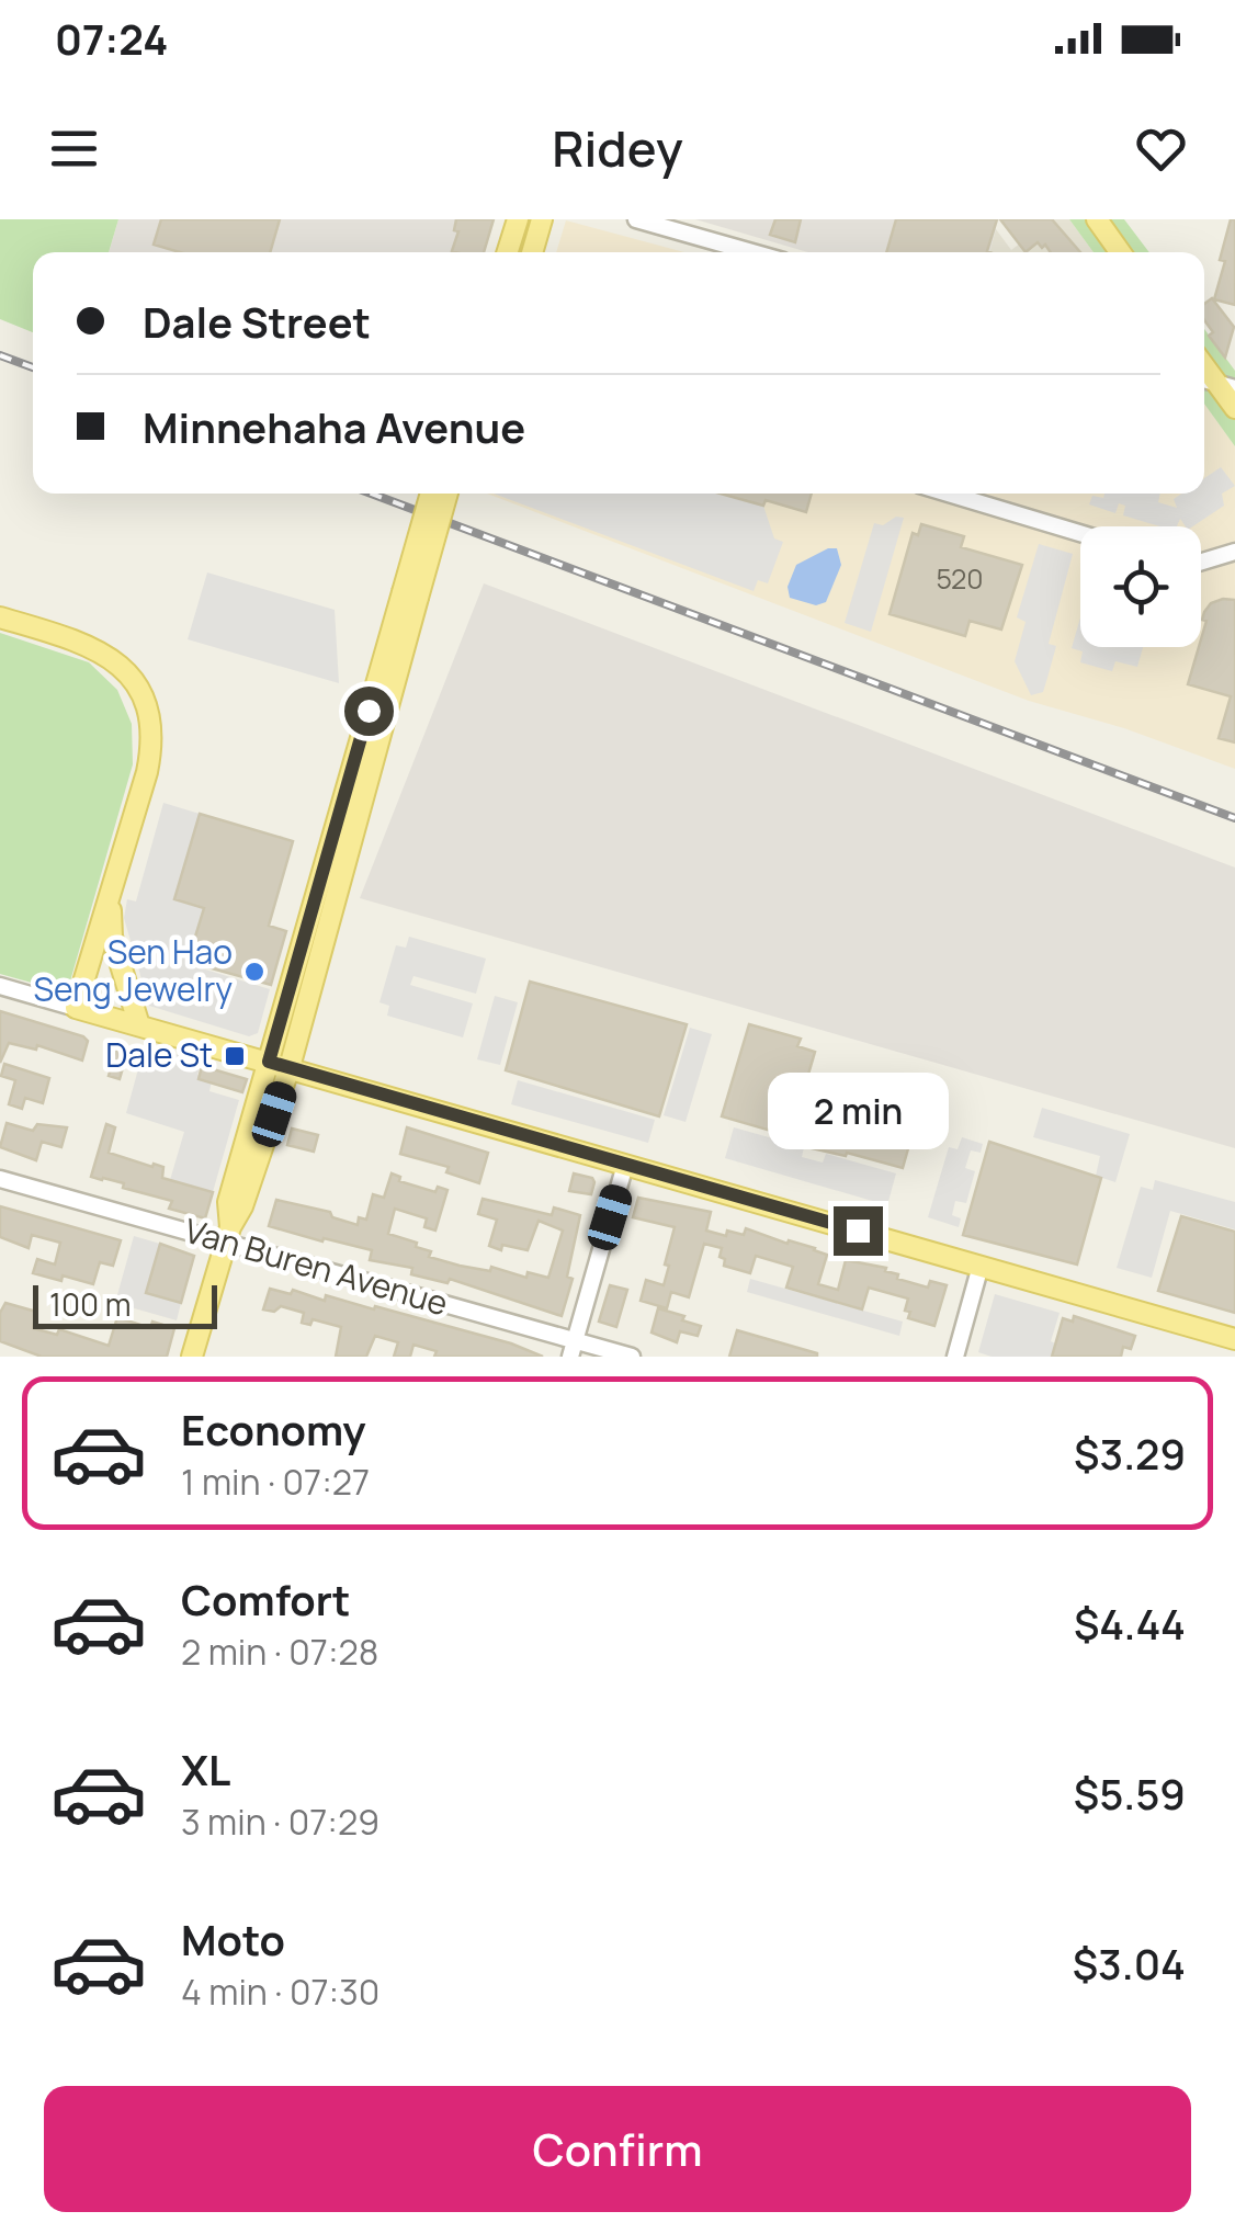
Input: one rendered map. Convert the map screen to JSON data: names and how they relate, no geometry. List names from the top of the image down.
{
  "streets": {
    "street": ["Van Buren Avenue"]
  },
  "places": {
    "other": ["Sen Hao Seng Jewelry"],
    "transit": ["Dale St"]
  },
  "house_numbers": ["520"],
  "scale_bar": "100 m",
  "page": {
    "status": "07:24",
    "header": "Ridey",
    "banner": ["Dale Street", "Minnehaha Avenue"],
    "bubble": "2 min",
    "scale": "100 m",
    "list": [
      {
        "name": "Economy",
        "note": "1 min · 07:27",
        "value": "$3.29"
      },
      {
        "name": "Comfort",
        "note": "2 min · 07:28",
        "value": "$4.44"
      },
      {
        "name": "XL",
        "note": "3 min · 07:29",
        "value": "$5.59"
      },
      {
        "name": "Moto",
        "note": "4 min · 07:30",
        "value": "$3.04"
      }
    ],
    "buttons": "Confirm"
  }
}
